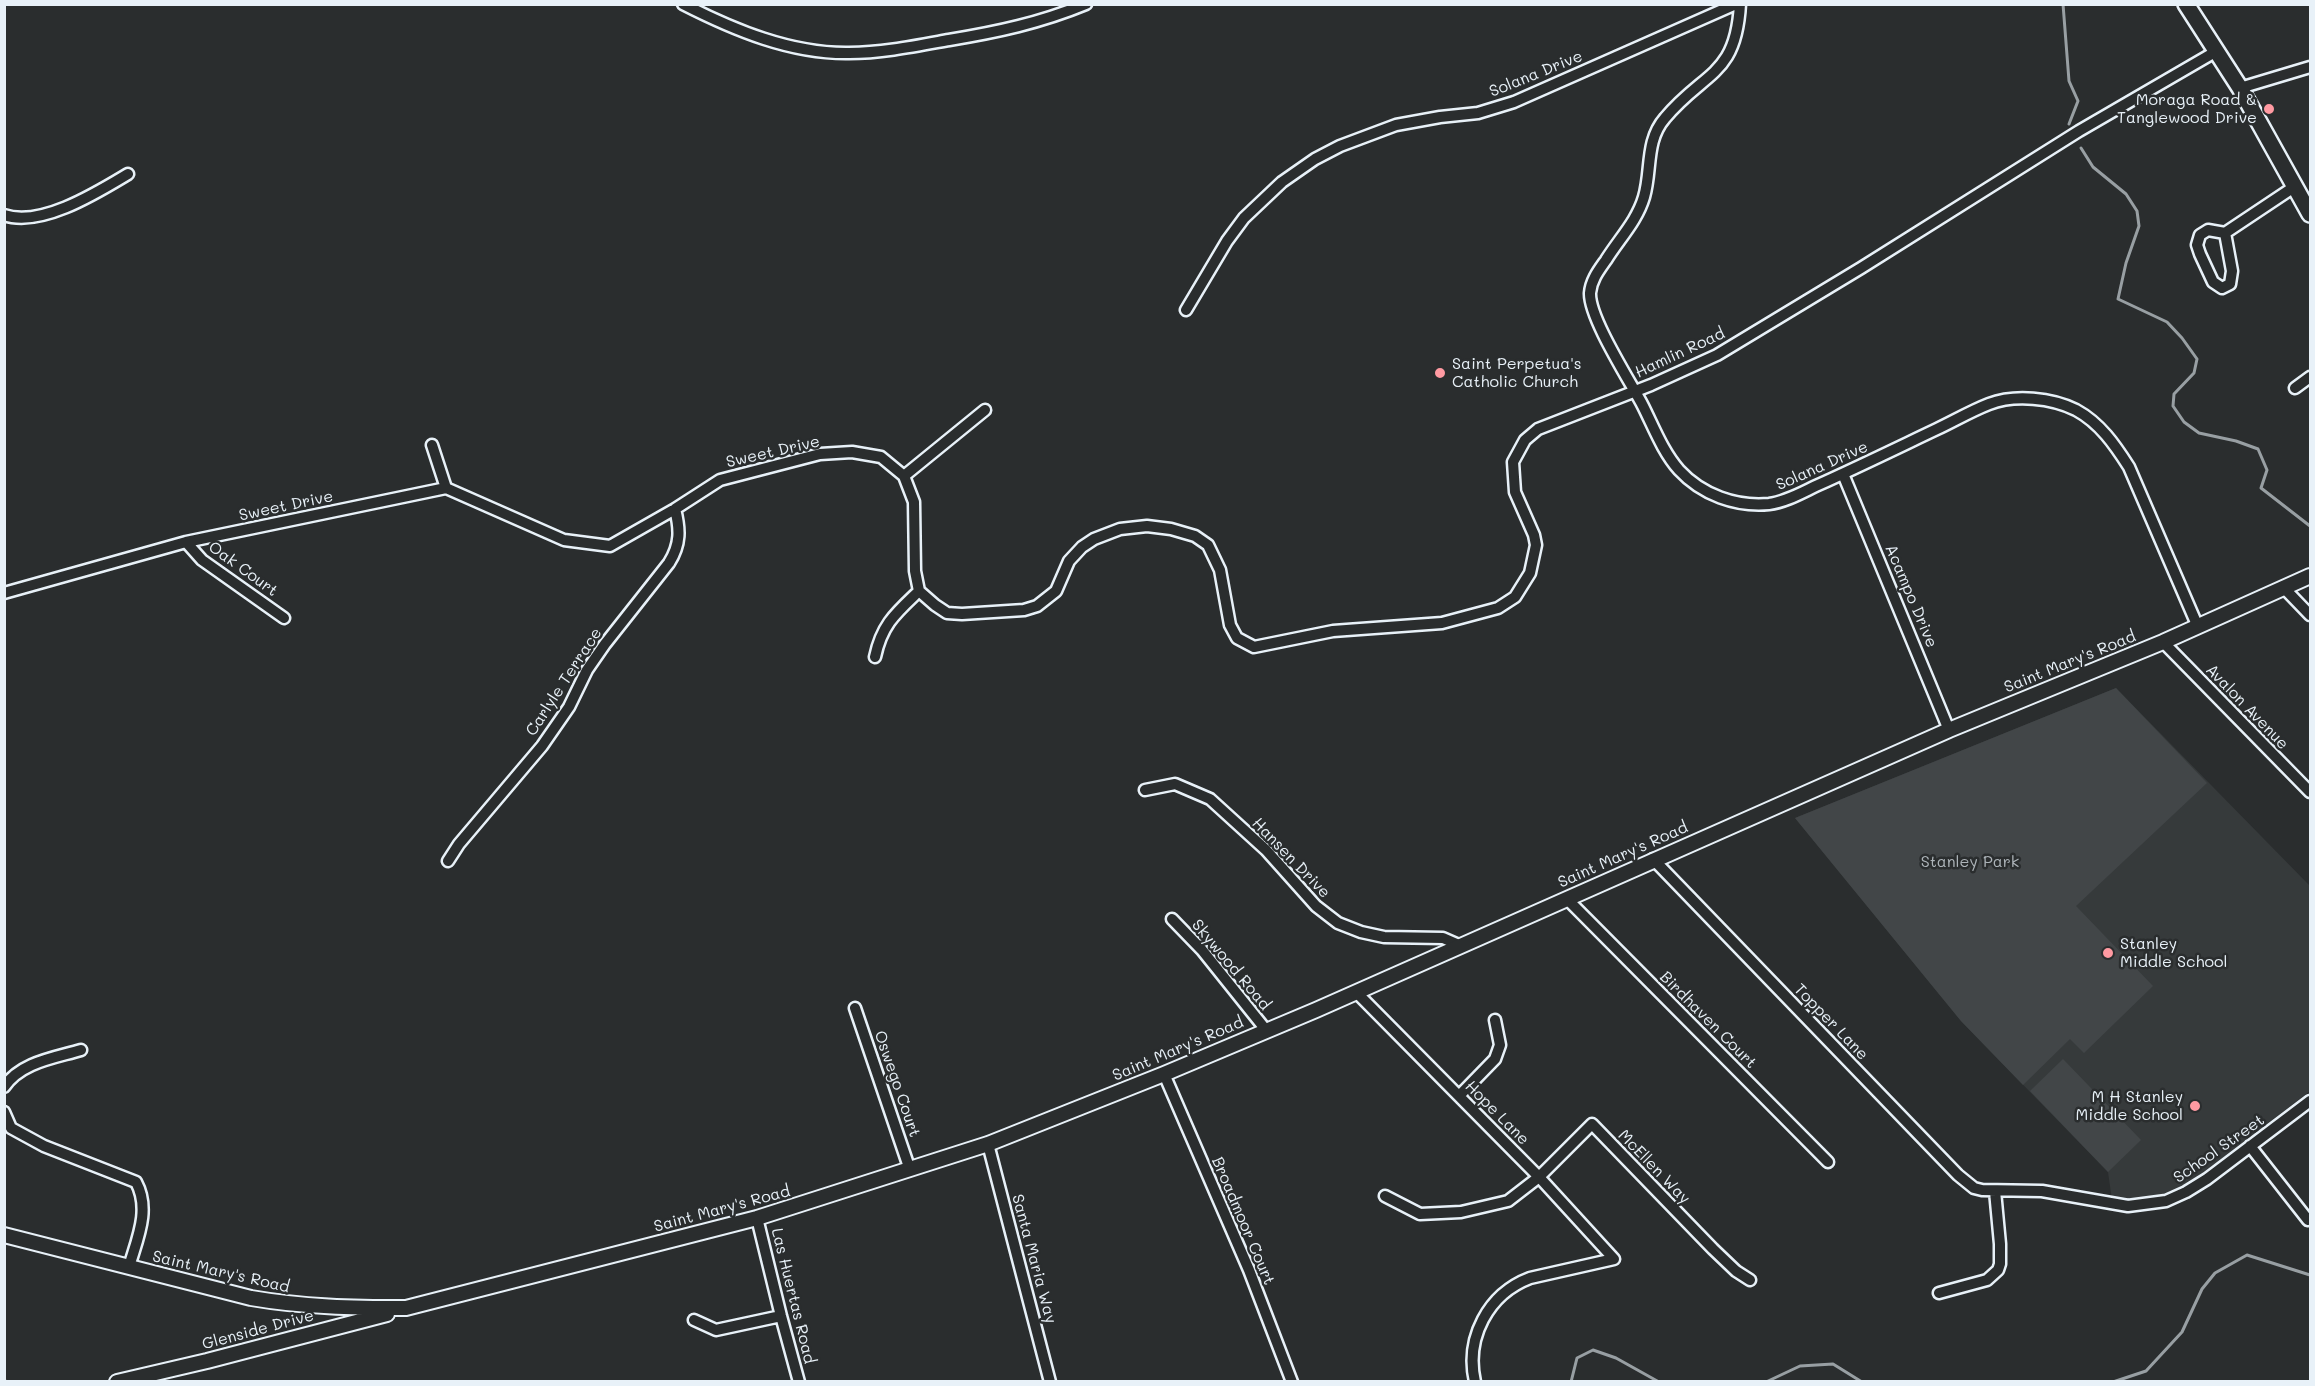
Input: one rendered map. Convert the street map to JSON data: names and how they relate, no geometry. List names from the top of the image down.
{
  "streets": {
    "street": [
      "Solana Drive",
      "Hamlin Road",
      "Sweet Drive",
      "Oak Court",
      "Acampo Drive",
      "Saint Mary's Road",
      "Carlyle Terrace",
      "Avalon Avenue",
      "Hansen Drive",
      "Skywood Road",
      "Birdhaven Court",
      "Topper Lane",
      "Oswego Court",
      "Hope Lane",
      "School Street",
      "McEllen Way",
      "Broadmoor Court",
      "Santa Maria Way",
      "Las Huertas Road",
      "Glenside Drive"
    ]
  },
  "crossings": [
    ["Solana Drive", "Hamlin Road"],
    ["Solana Drive", "Acampo Drive"],
    ["Solana Drive", "Saint Mary's Road"],
    ["Sweet Drive", "Oak Court"],
    ["Sweet Drive", "Carlyle Terrace"],
    ["Acampo Drive", "Saint Mary's Road"],
    ["Saint Mary's Road", "Avalon Avenue"],
    ["Saint Mary's Road", "Hansen Drive"],
    ["Saint Mary's Road", "Skywood Road"],
    ["Saint Mary's Road", "Birdhaven Court"],
    ["Saint Mary's Road", "Topper Lane"],
    ["Saint Mary's Road", "Oswego Court"],
    ["Saint Mary's Road", "Hope Lane"],
    ["Saint Mary's Road", "Broadmoor Court"],
    ["Saint Mary's Road", "Santa Maria Way"],
    ["Saint Mary's Road", "Las Huertas Road"],
    ["Saint Mary's Road", "Glenside Drive"],
    ["Topper Lane", "School Street"],
    ["Hope Lane", "McEllen Way"]
  ],
  "parks": ["Stanley Park"],
  "places": [
    "Moraga Road & Tanglewood Drive",
    "Saint Perpetua's Catholic Church",
    "Stanley Middle School",
    "M H Stanley Middle School"
  ]
}
